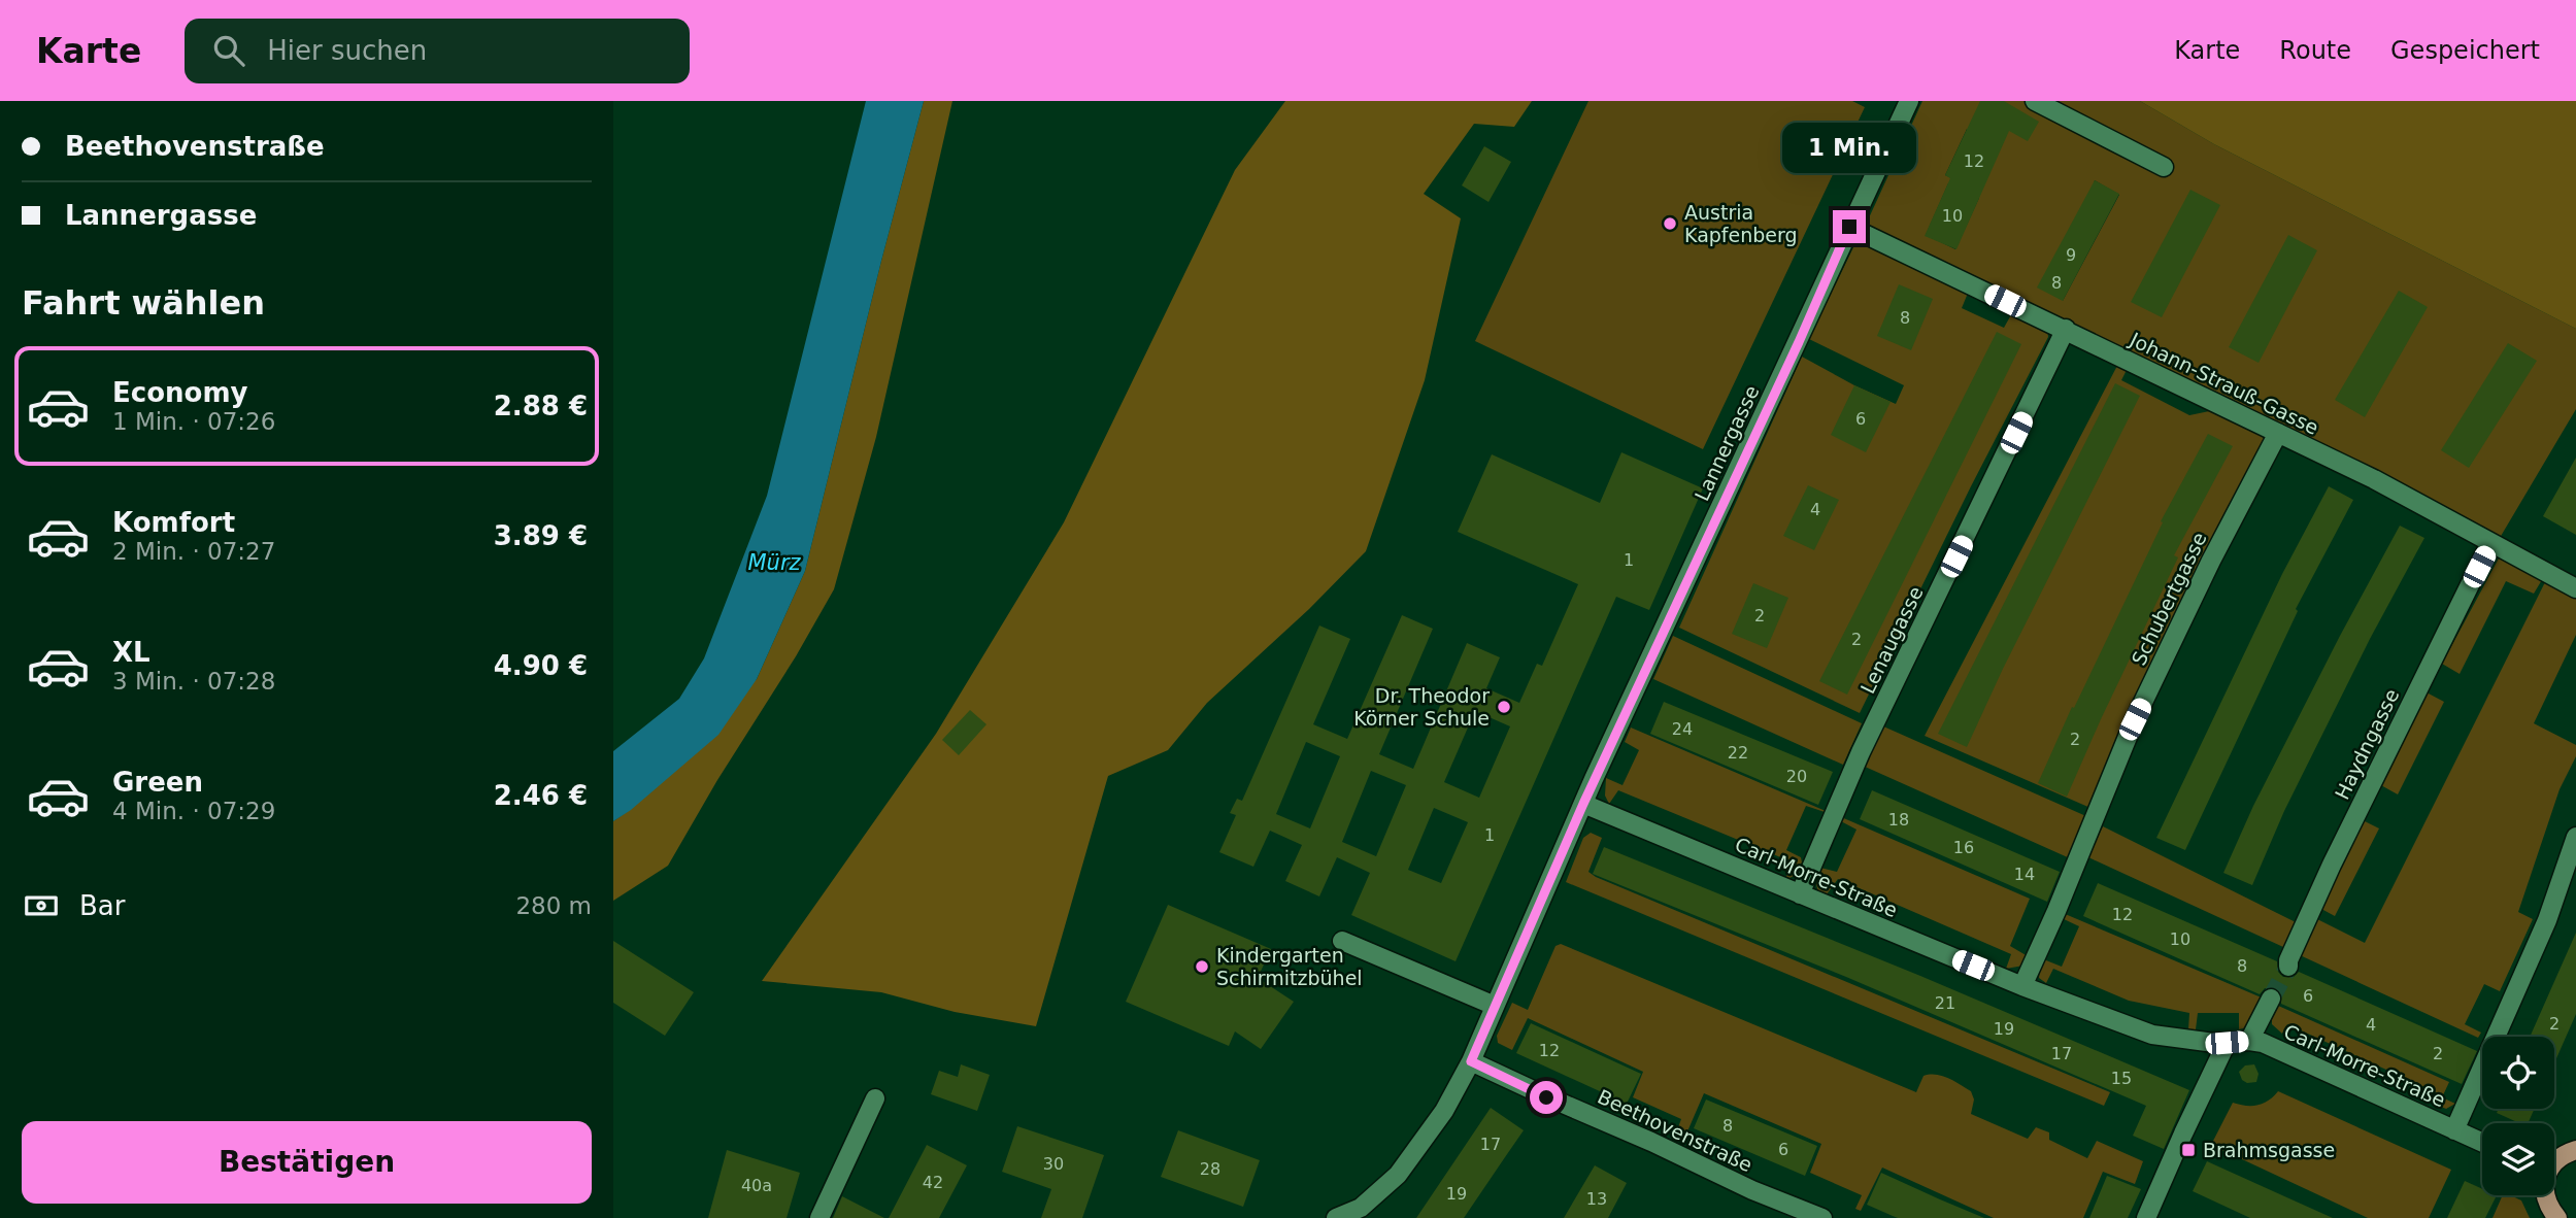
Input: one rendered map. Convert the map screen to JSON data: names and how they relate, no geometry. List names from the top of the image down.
{
  "streets": {
    "street": [
      "Johann-Strauß-Gasse",
      "Lannergasse",
      "Schubertgasse",
      "Lenaugasse",
      "Haydngasse",
      "Carl-Morre-Straße",
      "Beethovenstraße"
    ]
  },
  "crossings": [
    ["Johann-Strauß-Gasse", "Lannergasse"],
    ["Johann-Strauß-Gasse", "Schubertgasse"],
    ["Johann-Strauß-Gasse", "Lenaugasse"],
    ["Johann-Strauß-Gasse", "Haydngasse"],
    ["Lannergasse", "Carl-Morre-Straße"],
    ["Schubertgasse", "Carl-Morre-Straße"],
    ["Lenaugasse", "Carl-Morre-Straße"]
  ],
  "water": ["Mürz"],
  "places": {
    "other": ["Austria Kapfenberg", "Dr. Theodor Körner Schule", "Kindergarten Schirmitzbühel"],
    "transit": ["Brahmsgasse"]
  },
  "house_numbers": [
    "12",
    "10",
    "9",
    "8",
    "8",
    "6",
    "4",
    "1",
    "2",
    "2",
    "24",
    "2",
    "22",
    "20",
    "18",
    "1",
    "16",
    "14",
    "12",
    "10",
    "8",
    "6",
    "21",
    "2",
    "4",
    "19",
    "12",
    "17",
    "2",
    "15",
    "8",
    "17",
    "6",
    "30",
    "28",
    "42",
    "40a",
    "19",
    "13"
  ],
  "page": {
    "header": "Karte",
    "search": "Hier suchen",
    "nav": ["Karte", "Route", "Gespeichert"],
    "banner": ["Beethovenstraße", "Lannergasse"],
    "bubble": "1 Min.",
    "heading": "Fahrt wählen",
    "list": [
      {
        "name": "Economy",
        "note": "1 Min. · 07:26",
        "value": "2.88 €"
      },
      {
        "name": "Komfort",
        "note": "2 Min. · 07:27",
        "value": "3.89 €"
      },
      {
        "name": "XL",
        "note": "3 Min. · 07:28",
        "value": "4.90 €"
      },
      {
        "name": "Green",
        "note": "4 Min. · 07:29",
        "value": "2.46 €"
      }
    ],
    "pay": ["Bar", "280 m"],
    "buttons": "Bestätigen"
  }
}
